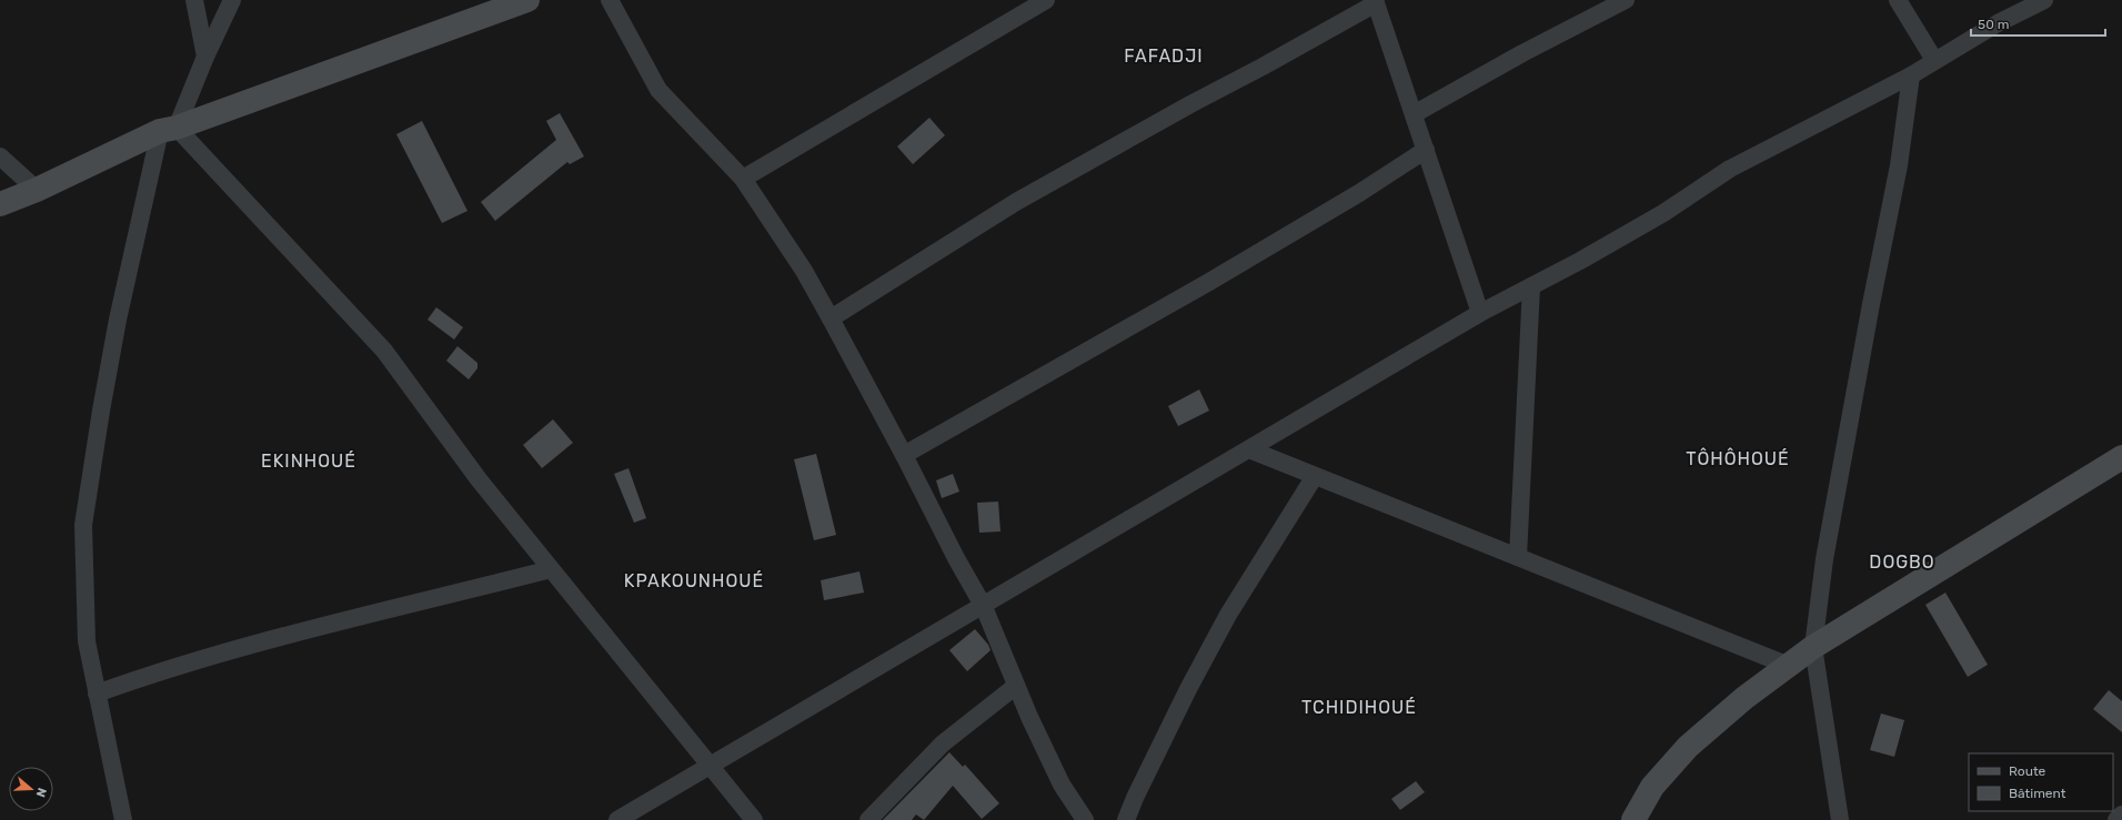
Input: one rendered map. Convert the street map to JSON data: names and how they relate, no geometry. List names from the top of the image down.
{
  "districts": [
    "FAFADJI",
    "TÔHÔHOUÉ",
    "EKINHOUÉ",
    "DOGBO",
    "KPAKOUNHOUÉ",
    "TCHIDIHOUÉ"
  ],
  "legend": ["Route", "Bâtiment"],
  "scale_bar": "50 m",
  "north": "right"
}
